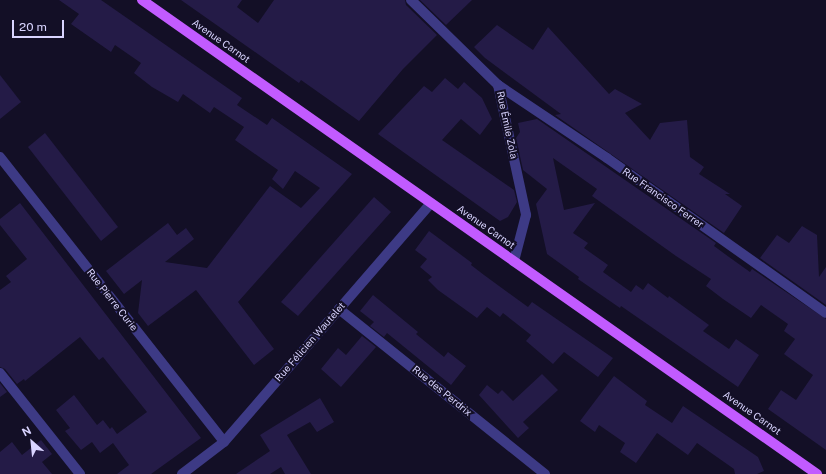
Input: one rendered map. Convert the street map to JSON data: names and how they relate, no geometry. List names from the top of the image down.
{
  "streets": {
    "main road": ["Avenue Carnot"],
    "street": [
      "Rue Émile Zola",
      "Rue Francisco Ferrer",
      "Rue Pierre Curie",
      "Rue Félicien Wautelet",
      "Rue des Perdrix"
    ]
  },
  "crossings": [
    ["Avenue Carnot", "Rue Émile Zola"],
    ["Avenue Carnot", "Rue Félicien Wautelet"],
    ["Rue Émile Zola", "Rue Francisco Ferrer"],
    ["Rue Pierre Curie", "Rue Félicien Wautelet"],
    ["Rue Félicien Wautelet", "Rue des Perdrix"]
  ],
  "scale_bar": "20 m",
  "north": "top left"
}
